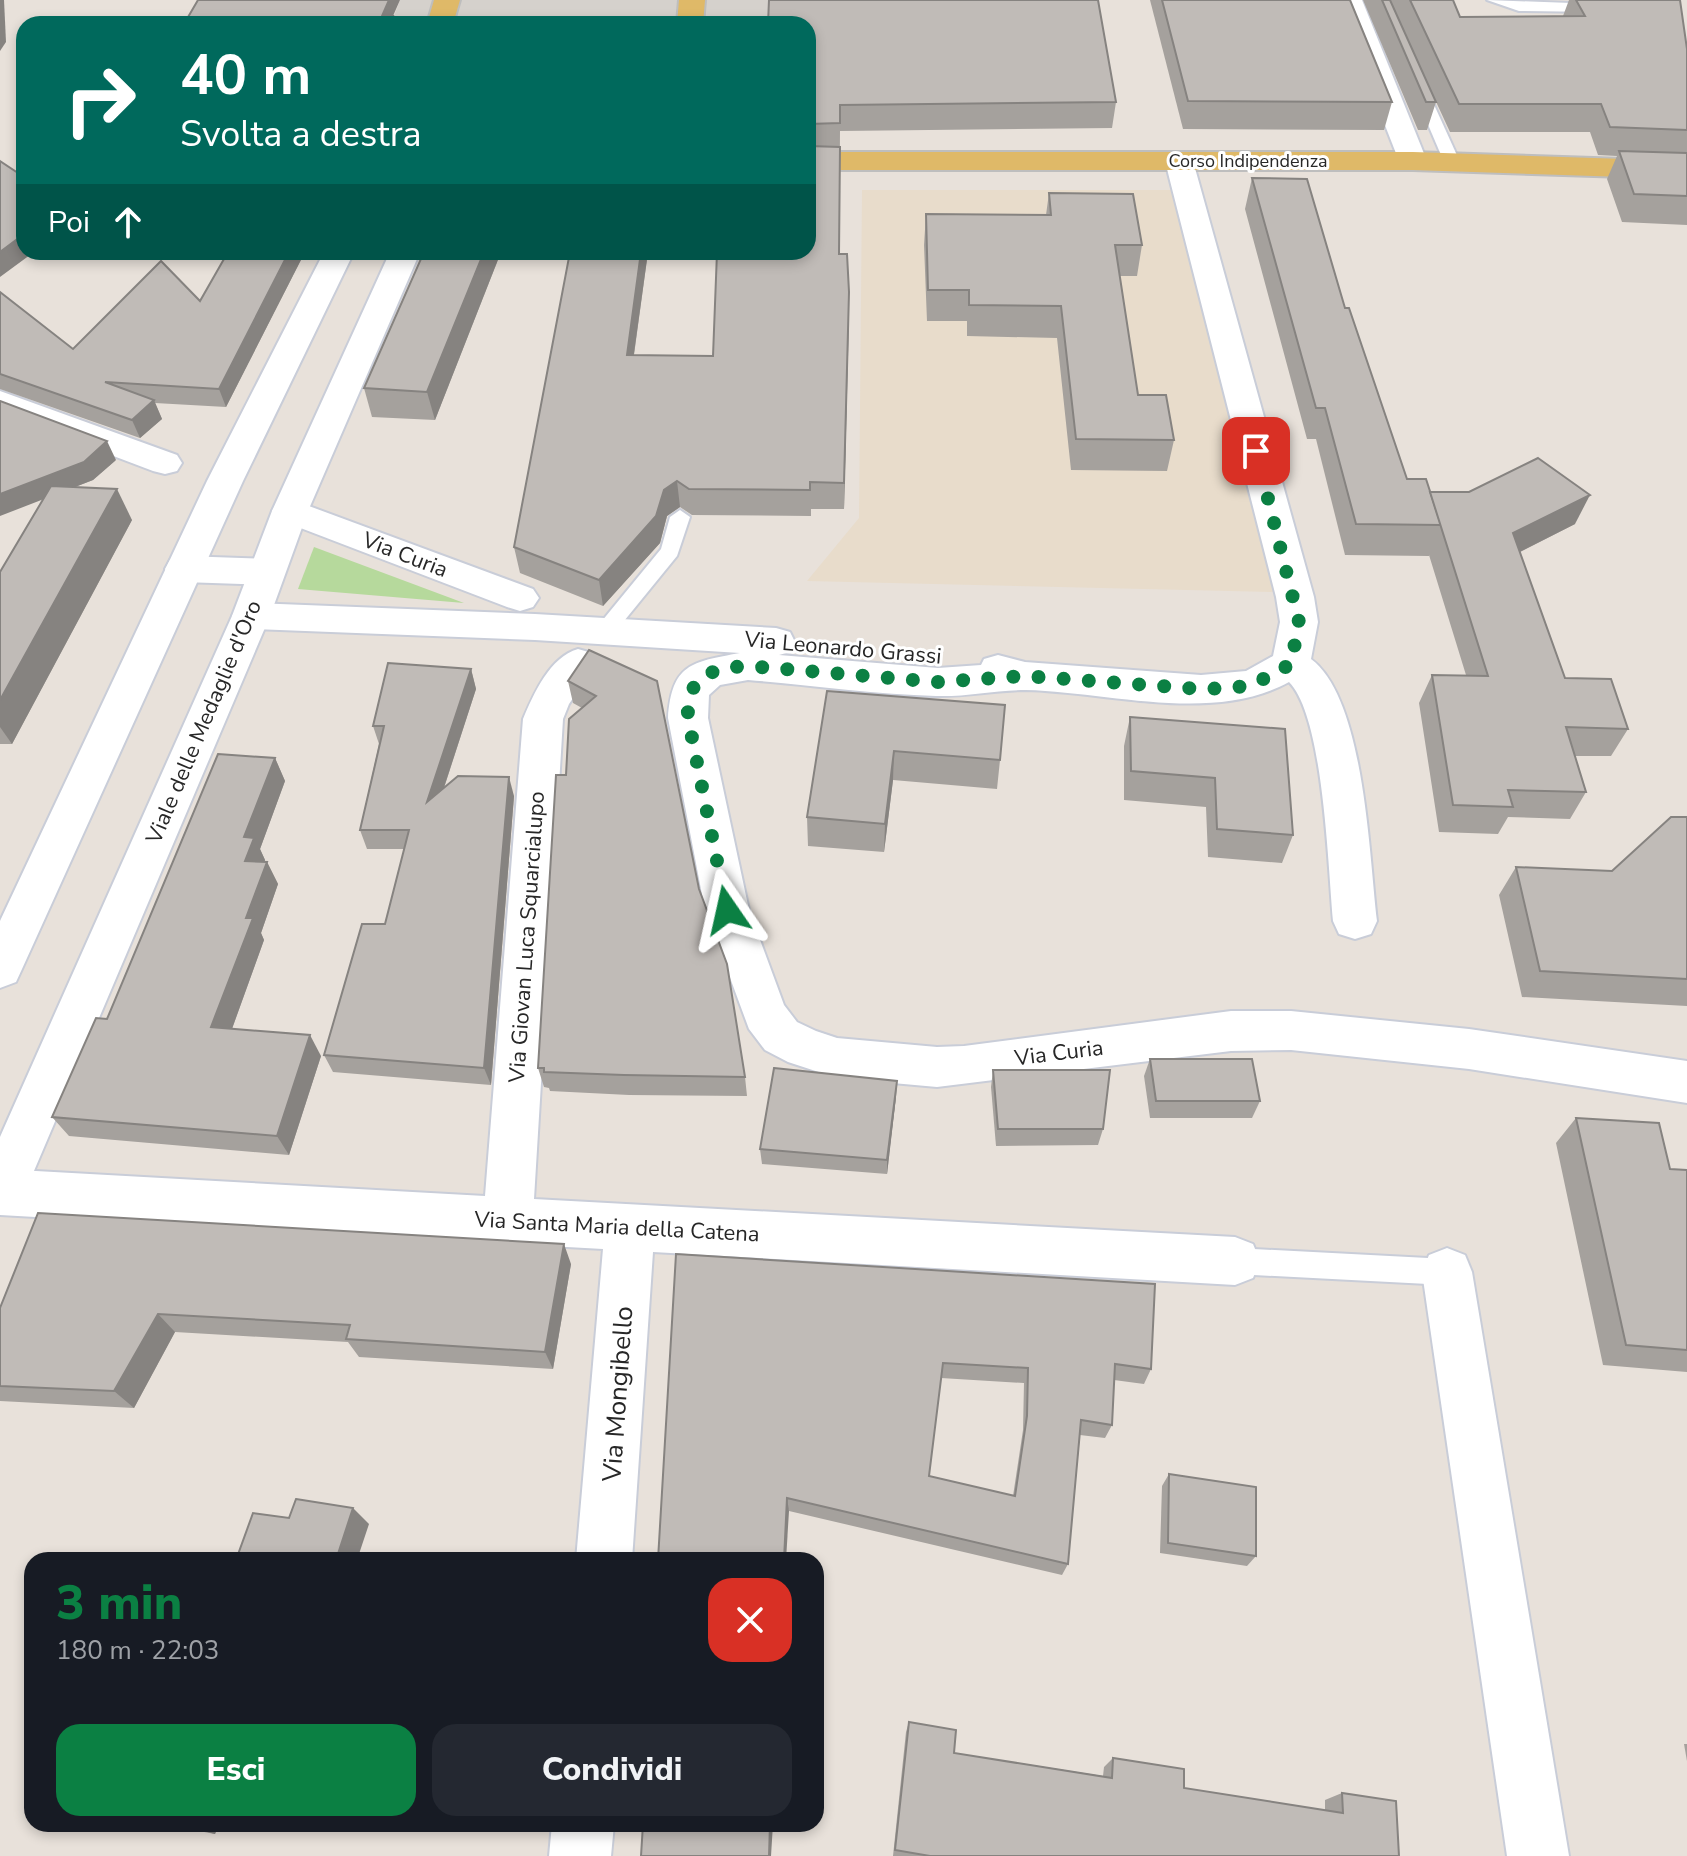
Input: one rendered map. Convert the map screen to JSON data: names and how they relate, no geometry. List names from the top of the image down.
{
  "streets": {
    "main road": ["Corso Indipendenza"],
    "street": [
      "Via Curia",
      "Via Leonardo Grassi",
      "Viale delle Medaglie d'Oro",
      "Via Giovan Luca Squarcialupo",
      "Via Santa Maria della Catena",
      "Via Mongibello"
    ]
  },
  "crossings": [
    ["Via Curia", "Via Leonardo Grassi"],
    ["Via Curia", "Viale delle Medaglie d'Oro"],
    ["Via Leonardo Grassi", "Viale delle Medaglie d'Oro"],
    ["Via Leonardo Grassi", "Via Giovan Luca Squarcialupo"],
    ["Viale delle Medaglie d'Oro", "Via Santa Maria della Catena"],
    ["Via Giovan Luca Squarcialupo", "Via Santa Maria della Catena"],
    ["Via Santa Maria della Catena", "Via Mongibello"]
  ],
  "page": {
    "turn": ["40 m", "Svolta a destra"],
    "then": "Poi",
    "heading": ["3 min", "180 m · 22:03"],
    "buttons": ["Esci", "Condividi"]
  }
}
